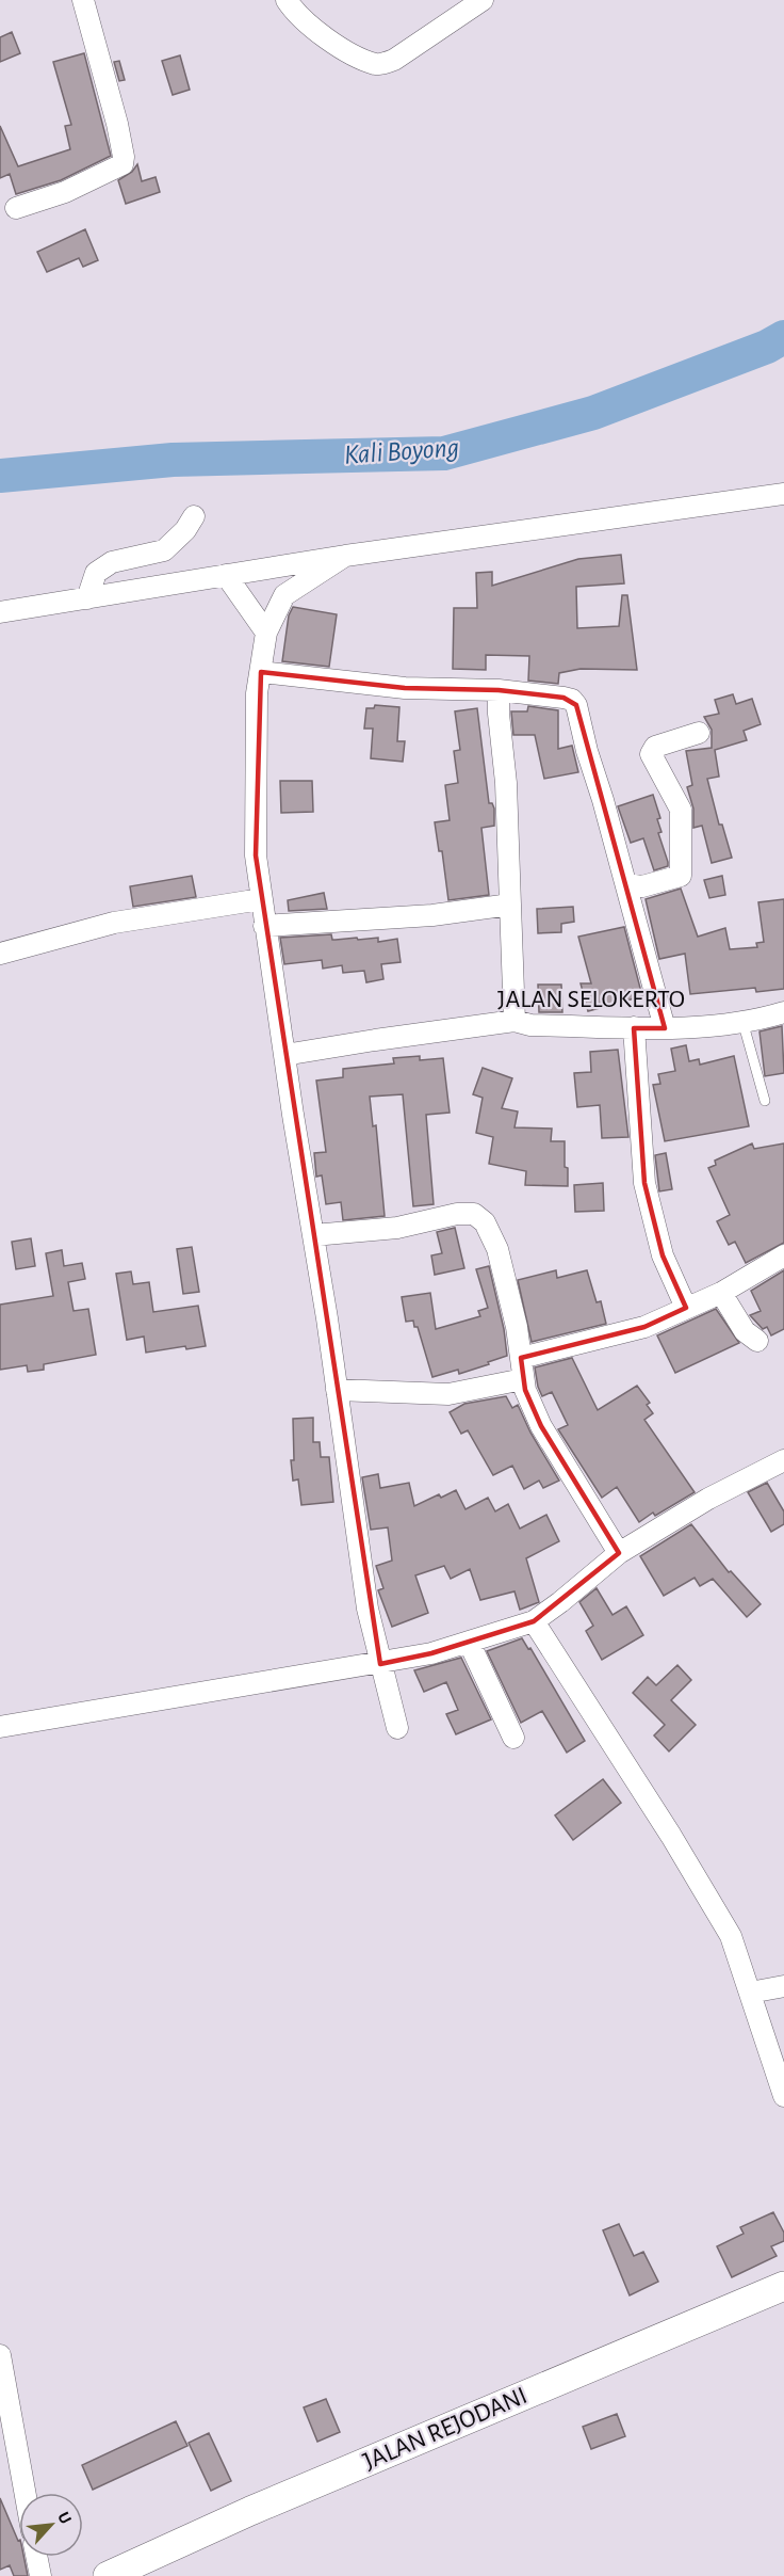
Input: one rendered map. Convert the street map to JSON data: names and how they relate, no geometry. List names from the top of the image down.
{
  "streets": {
    "main road": ["JALAN REJODANI"],
    "street": ["JALAN SELOKERTO"]
  },
  "water": ["Kali Boyong"],
  "north": "top right"
}
